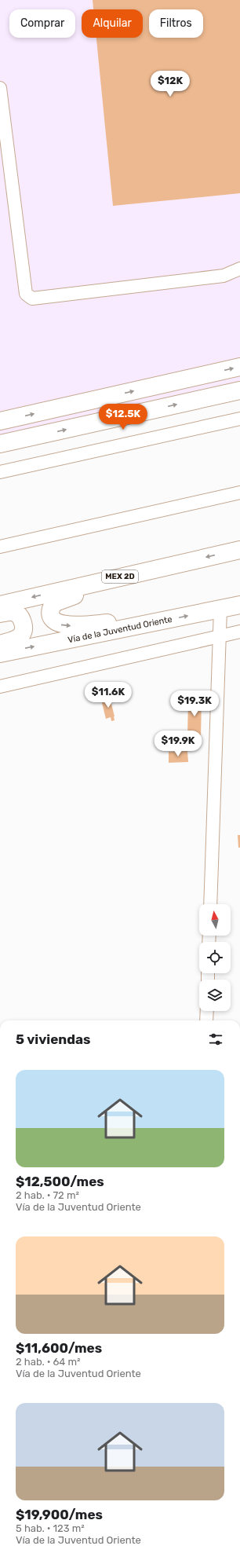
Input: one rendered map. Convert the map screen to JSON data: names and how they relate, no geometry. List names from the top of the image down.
{
  "streets": {
    "main road": ["MEX 2D", "Vía de la Juventud Oriente"]
  },
  "north": "top",
  "page": {
    "chip": ["Comprar", "Alquilar", "Filtros"],
    "price": [
      "$12K",
      "$12.5K",
      "$11.6K",
      "$19.3K",
      "$19.9K"
    ],
    "heading": "5 viviendas",
    "list": [
      {
        "name": "$12,500/mes",
        "note": "2 hab. · 72 m² · Vía de la Juventud Oriente"
      },
      {
        "name": "$11,600/mes",
        "note": "2 hab. · 64 m² · Vía de la Juventud Oriente"
      },
      {
        "name": "$19,900/mes",
        "note": "5 hab. · 123 m² · Vía de la Juventud Oriente"
      }
    ]
  }
}
